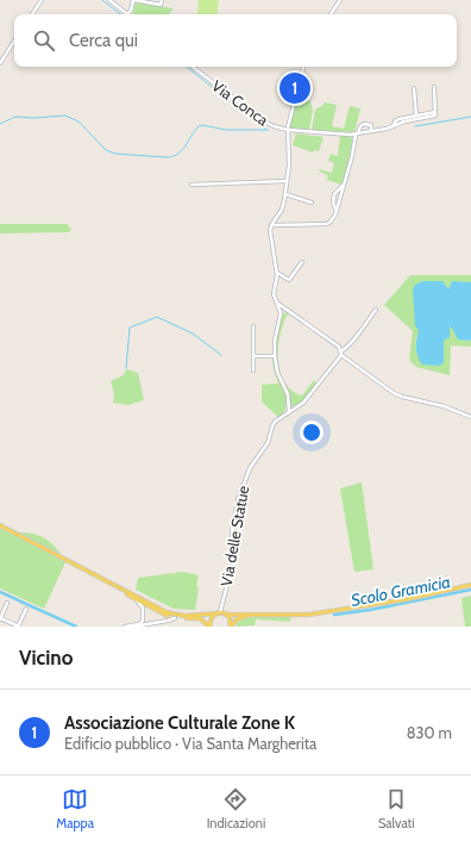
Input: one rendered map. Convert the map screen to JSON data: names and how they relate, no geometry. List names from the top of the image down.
{
  "streets": {
    "street": ["Via Conca", "Via delle Statue"]
  },
  "water": ["Scolo Gramicia"],
  "page": {
    "search": "Cerca qui",
    "pins": "1",
    "heading": "Vicino",
    "list": [
      {
        "mark": "1",
        "name": "Associazione Culturale Zone K",
        "note": "Edificio pubblico · Via Santa Margherita",
        "value": "830 m"
      }
    ],
    "nav": ["Mappa", "Indicazioni", "Salvati"]
  }
}
